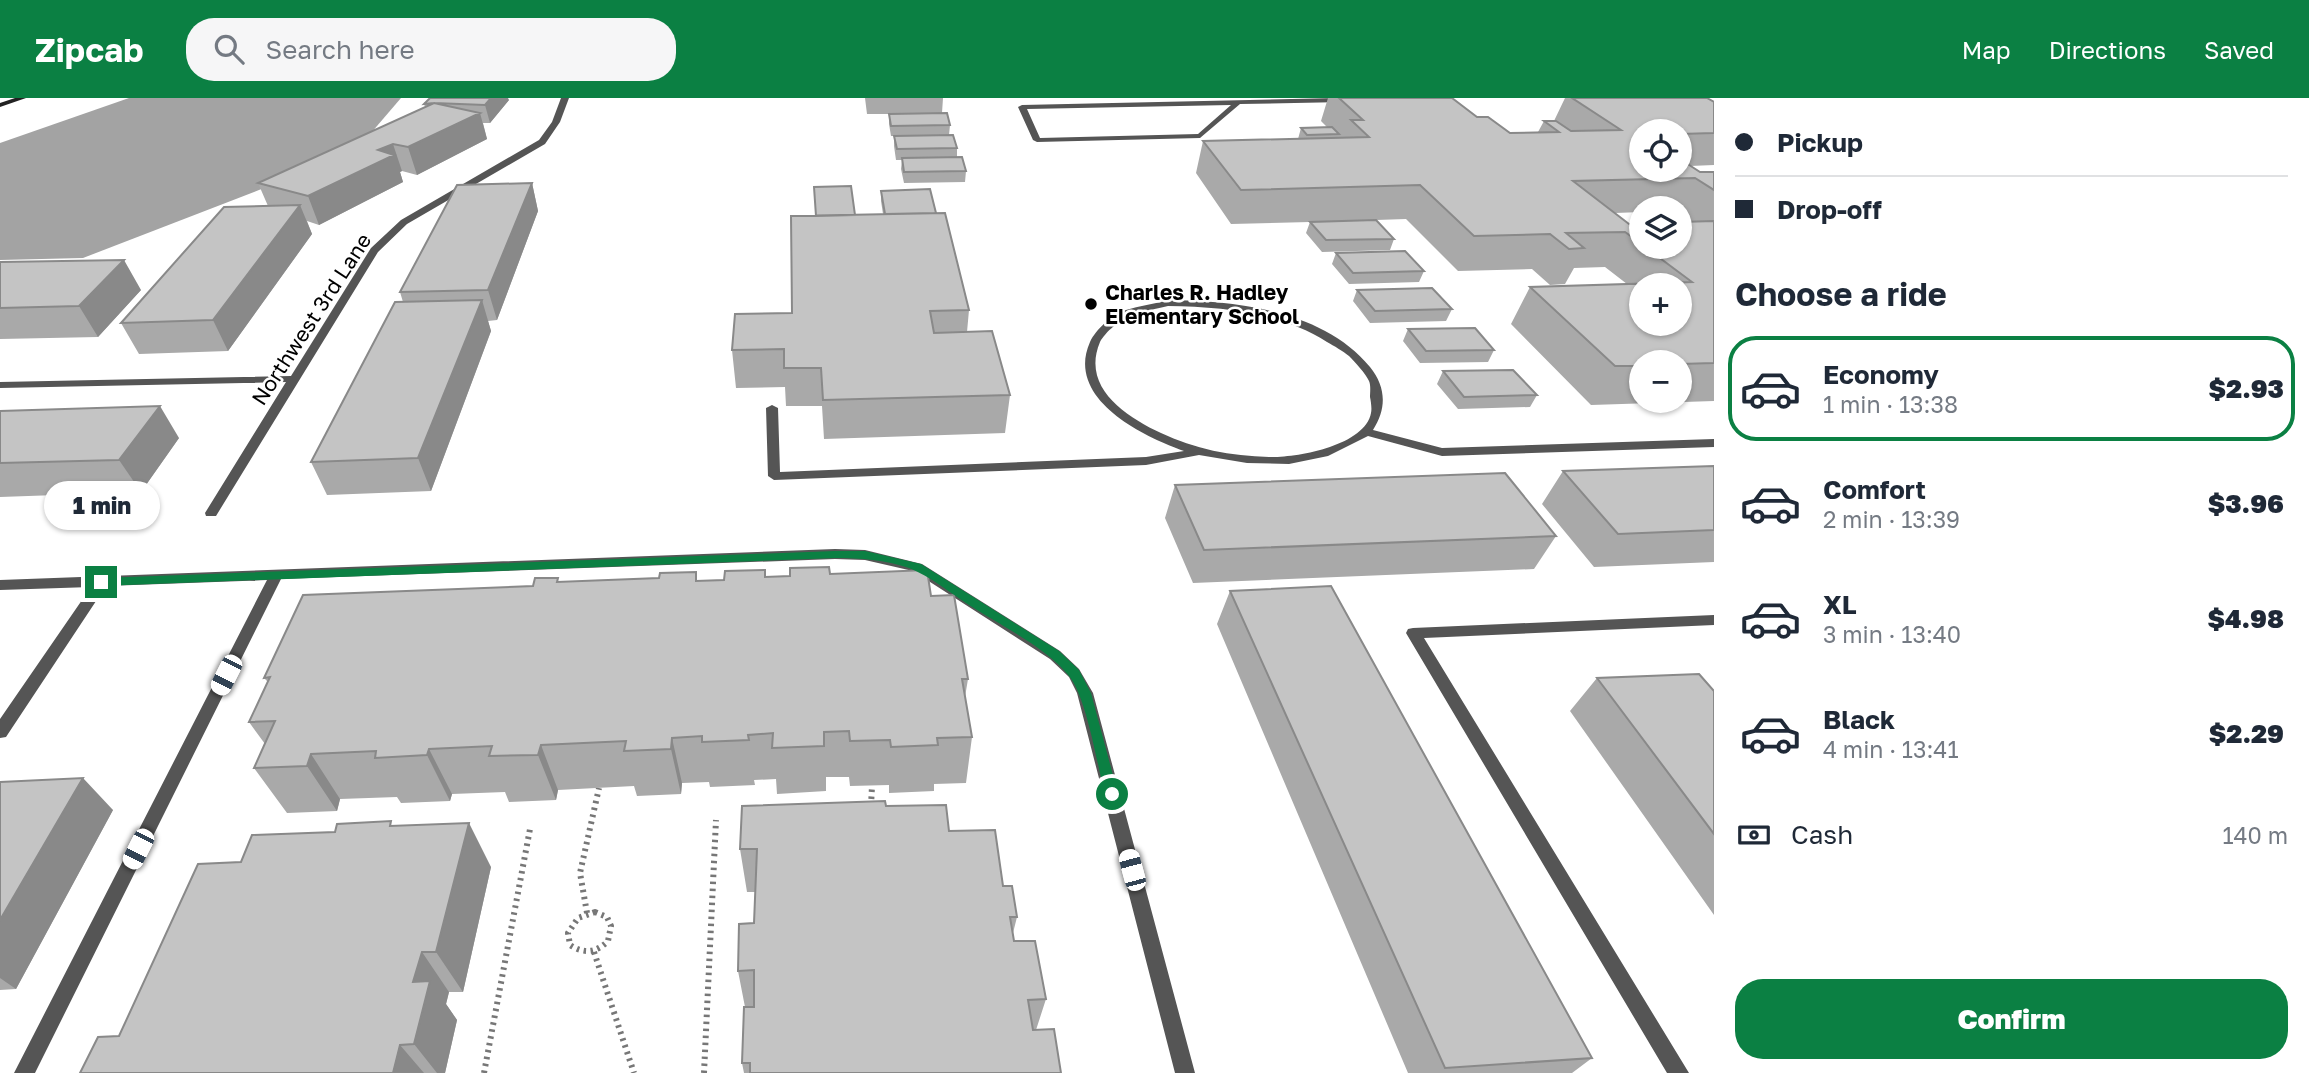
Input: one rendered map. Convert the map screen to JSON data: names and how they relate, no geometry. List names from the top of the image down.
{
  "streets": {
    "street": ["Northwest 3rd Lane"]
  },
  "places": ["Charles R. Hadley Elementary School"],
  "page": {
    "header": "Zipcab",
    "search": "Search here",
    "nav": ["Map", "Directions", "Saved"],
    "banner": ["Pickup", "Drop-off"],
    "map_buttons": ["+", "−"],
    "heading": "Choose a ride",
    "list": [
      {
        "name": "Economy",
        "note": "1 min · 13:38",
        "value": "$2.93"
      },
      {
        "name": "Comfort",
        "note": "2 min · 13:39",
        "value": "$3.96"
      },
      {
        "name": "XL",
        "note": "3 min · 13:40",
        "value": "$4.98"
      },
      {
        "name": "Black",
        "note": "4 min · 13:41",
        "value": "$2.29"
      }
    ],
    "bubble": "1 min",
    "pay": ["Cash", "140 m"],
    "buttons": "Confirm"
  }
}
